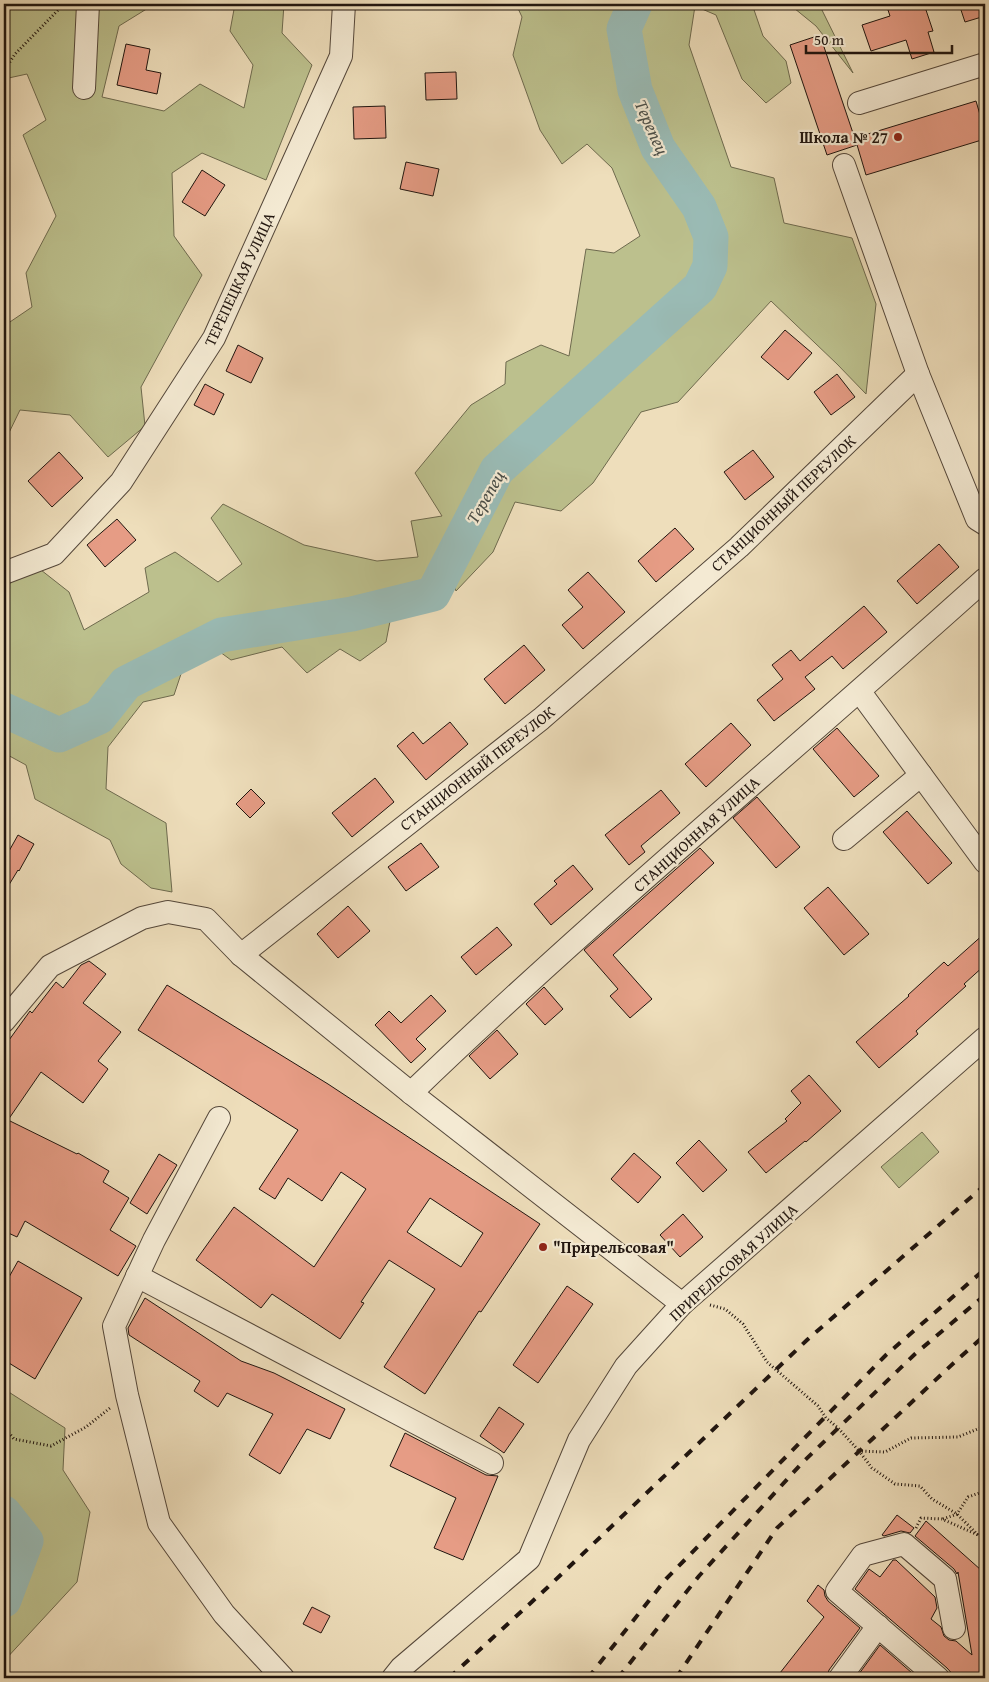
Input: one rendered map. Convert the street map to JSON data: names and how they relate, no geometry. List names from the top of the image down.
{
  "streets": {
    "street": [
      "ТЕРЕПЕЦКАЯ УЛИЦА",
      "СТАНЦИОННЫЙ ПЕРЕУЛОК",
      "СТАНЦИОННАЯ УЛИЦА",
      "ПРИРЕЛЬСОВАЯ УЛИЦА"
    ]
  },
  "water": ["Терепец"],
  "places": ["Школа № 27", "\"Прирельсовая\""],
  "scale_bar": "50 m"
}
